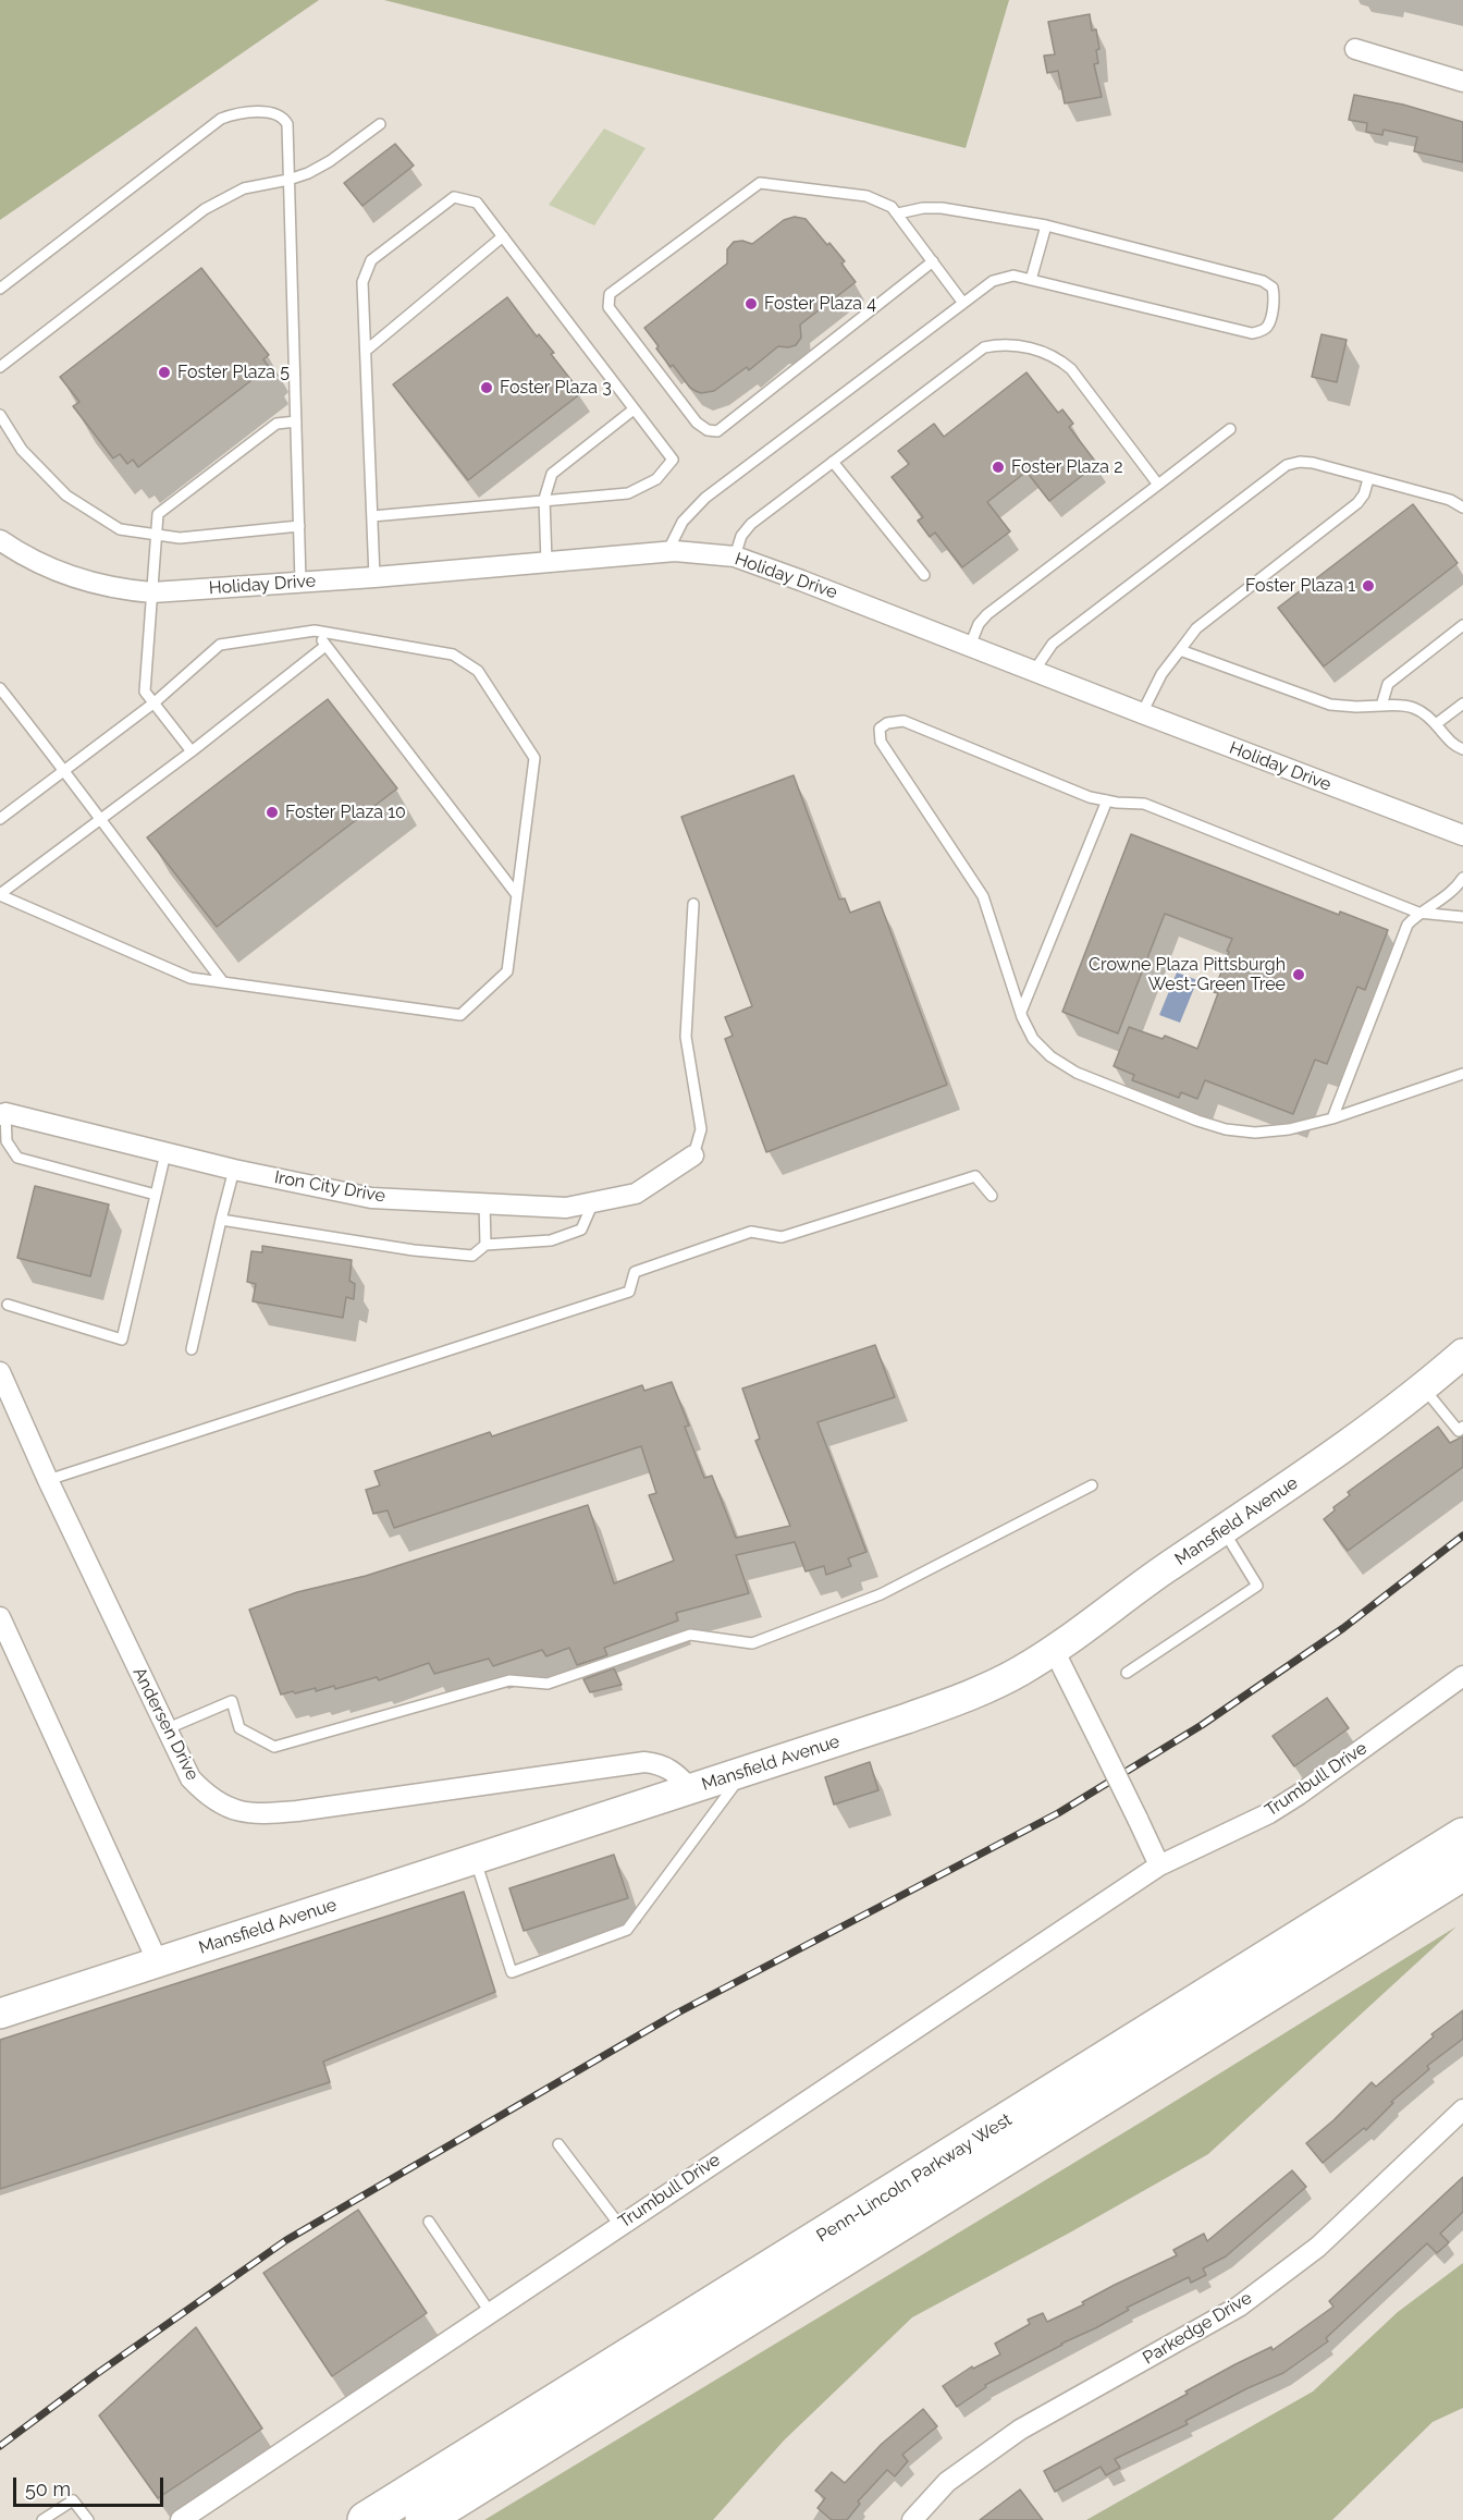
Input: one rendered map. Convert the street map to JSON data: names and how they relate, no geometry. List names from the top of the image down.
{
  "streets": {
    "highway": ["Penn-Lincoln Parkway West"],
    "main road": ["Mansfield Avenue"],
    "street": [
      "Holiday Drive",
      "Iron City Drive",
      "Andersen Drive",
      "Trumbull Drive",
      "Parkedge Drive"
    ]
  },
  "crossings": [
    ["Mansfield Avenue", "Andersen Drive"]
  ],
  "places": [
    "Foster Plaza 4",
    "Foster Plaza 5",
    "Foster Plaza 3",
    "Foster Plaza 2",
    "Foster Plaza 1",
    "Foster Plaza 10",
    "Crowne Plaza Pittsburgh West-Green Tree"
  ],
  "scale_bar": "50 m"
}
